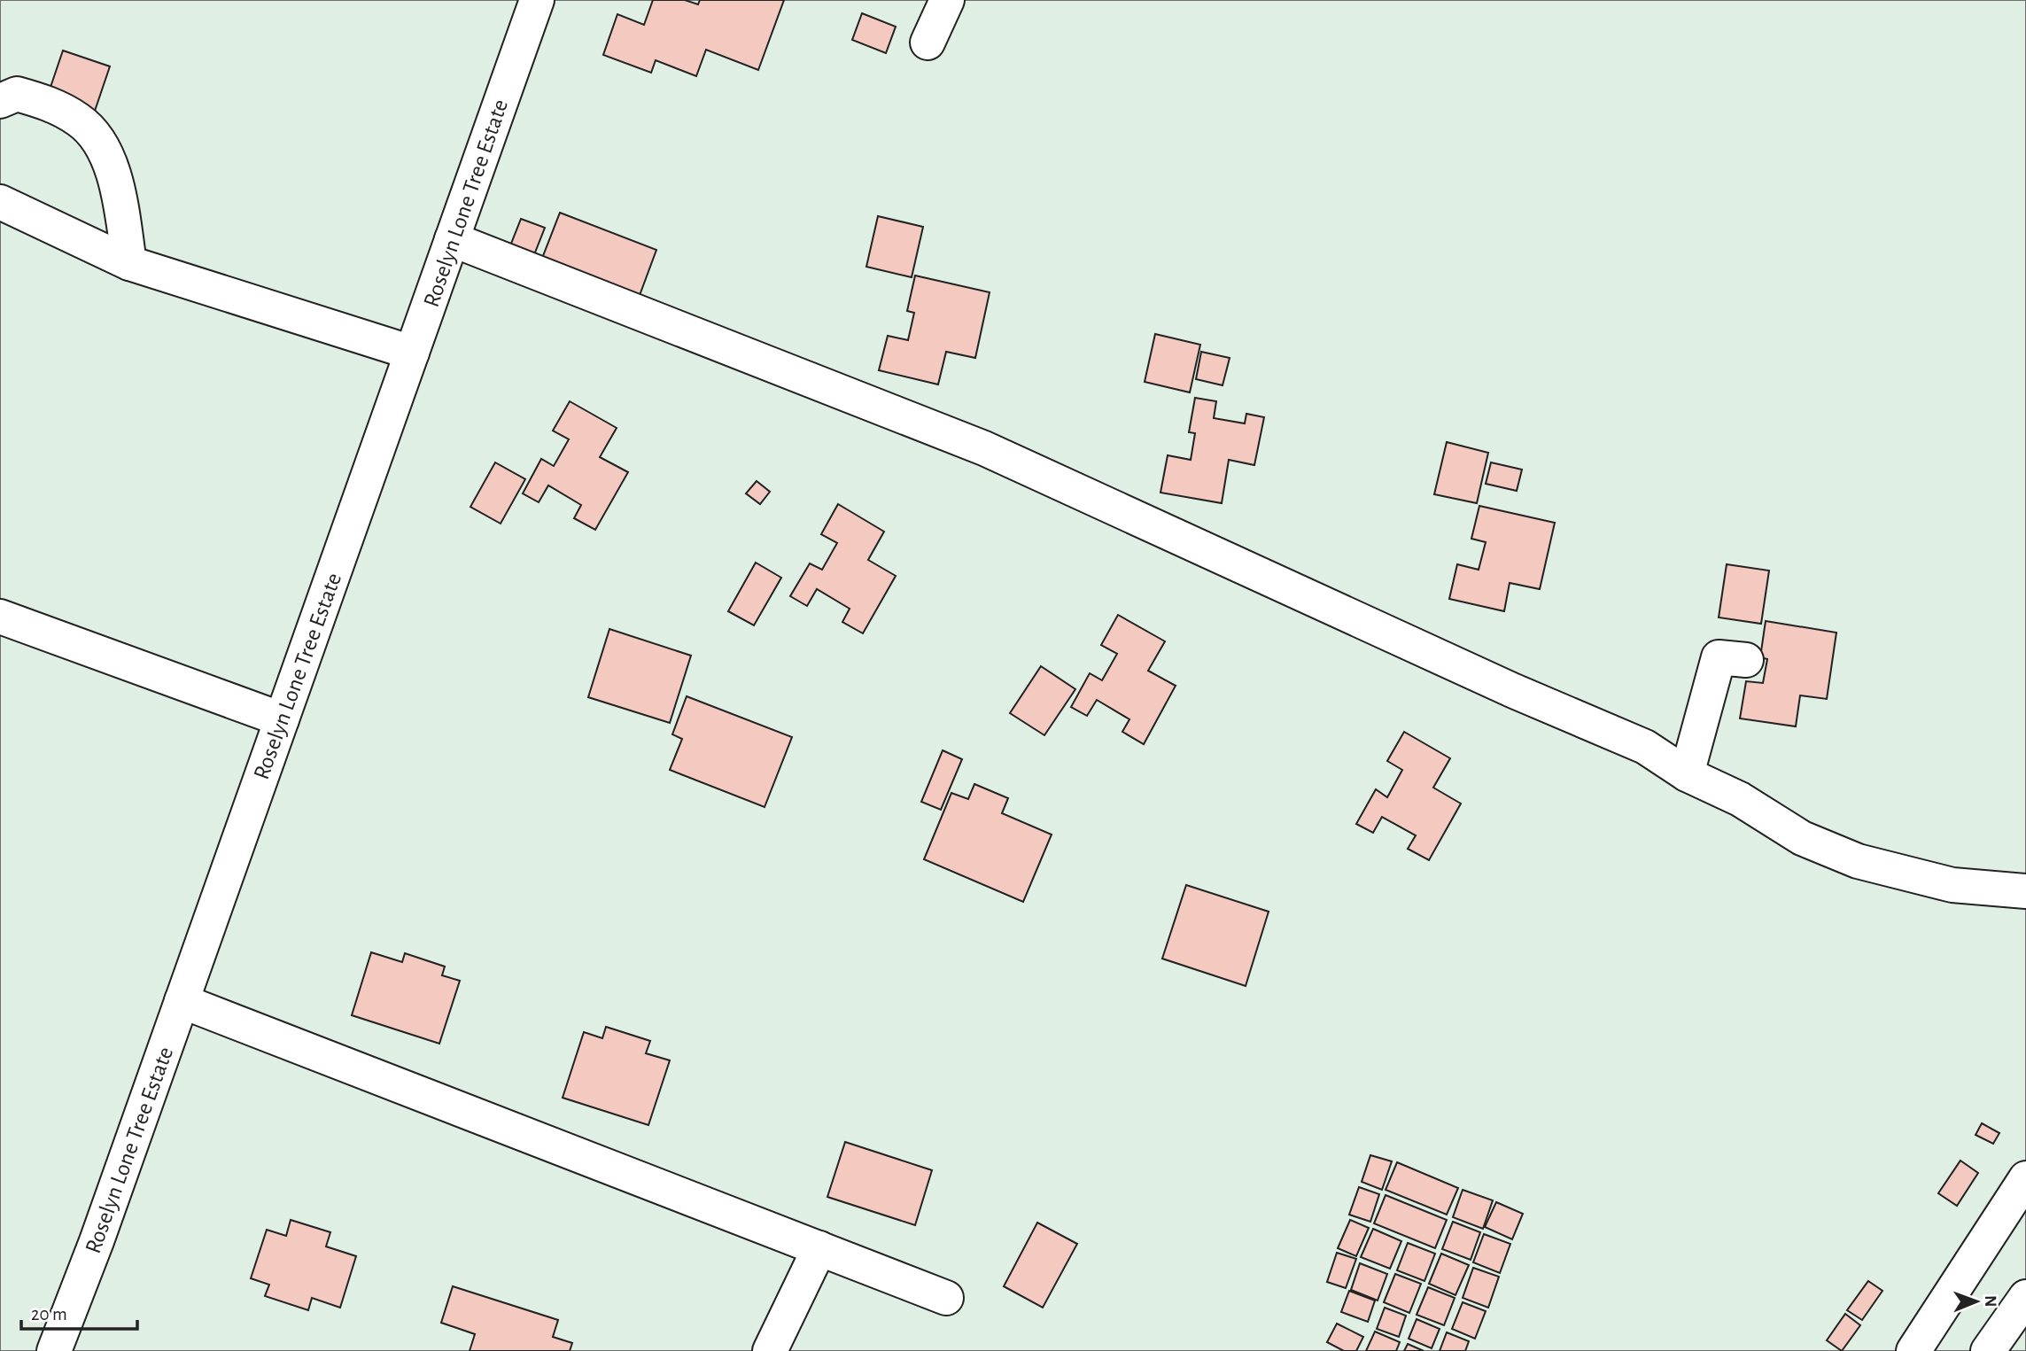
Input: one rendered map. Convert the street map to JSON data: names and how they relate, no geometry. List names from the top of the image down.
{
  "streets": {
    "street": ["Roselyn Lone Tree Estate"]
  },
  "scale_bar": "20 m",
  "north": "right"
}
